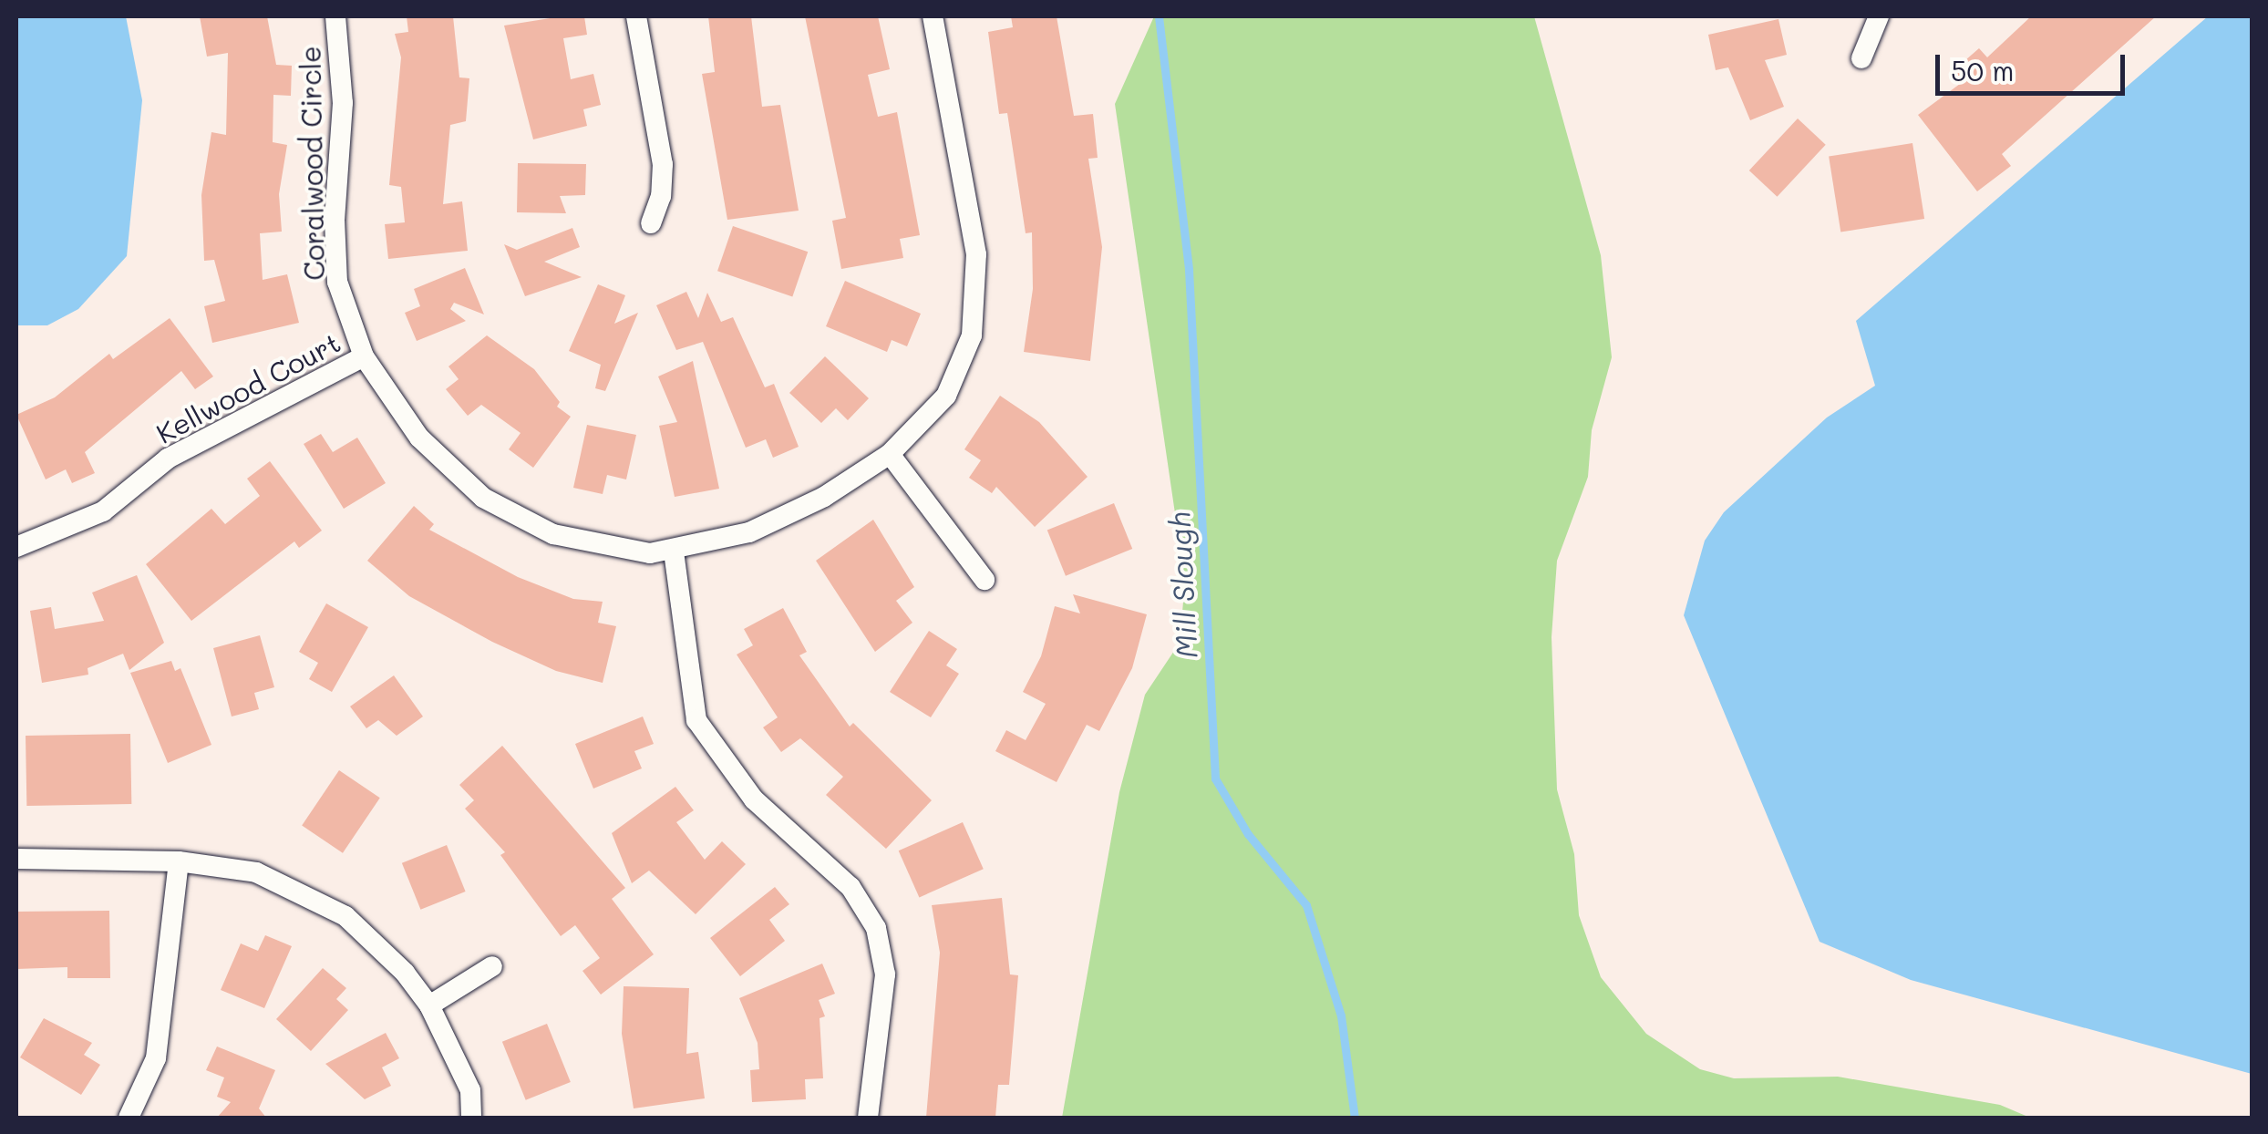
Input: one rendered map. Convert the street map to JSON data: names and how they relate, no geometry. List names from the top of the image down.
{
  "streets": {
    "street": ["Coralwood Circle", "Kellwood Court"]
  },
  "crossings": [
    ["Coralwood Circle", "Kellwood Court"]
  ],
  "water": ["Mill Slough"],
  "scale_bar": "50 m"
}
